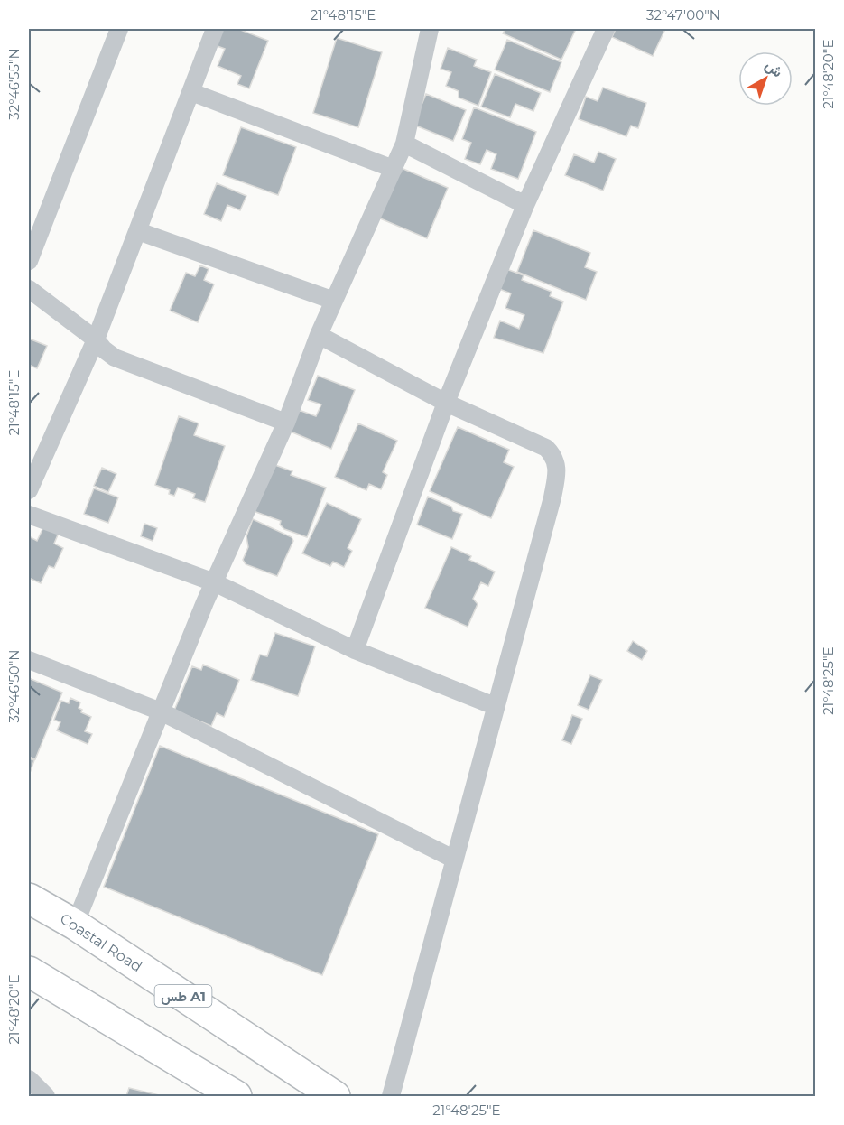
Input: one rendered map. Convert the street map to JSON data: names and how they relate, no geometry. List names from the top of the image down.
{
  "streets": {
    "highway": ["Coastal Road", "طس A1"]
  },
  "north": "top right",
  "coordinates": [
    "21°48'15\"E",
    "32°47'00\"N",
    "21°48'20\"E",
    "32°46'55\"N",
    "21°48'25\"E",
    "32°46'50\"N"
  ]
}
